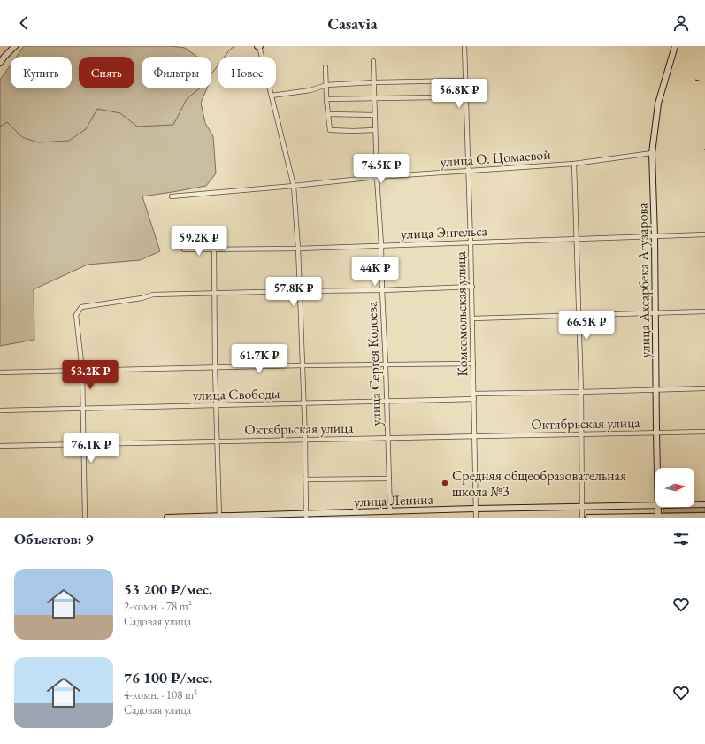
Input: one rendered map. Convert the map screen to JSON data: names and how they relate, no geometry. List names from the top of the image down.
{
  "streets": {
    "street": [
      "улица О. Цомаевой",
      "улица Энгельса",
      "улица Ахсарбека Агузарова",
      "Комсомольская улица",
      "улица Сергея Кодоева",
      "улица Свободы",
      "Октябрьская улица",
      "улица Ленина"
    ]
  },
  "crossings": [
    ["улица О. Цомаевой", "улица Ахсарбека Агузарова"],
    ["улица О. Цомаевой", "Комсомольская улица"],
    ["улица О. Цомаевой", "улица Сергея Кодоева"],
    ["улица Энгельса", "улица Ахсарбека Агузарова"],
    ["улица Энгельса", "Комсомольская улица"],
    ["улица Энгельса", "улица Сергея Кодоева"],
    ["улица Ахсарбека Агузарова", "Октябрьская улица"],
    ["Комсомольская улица", "улица Свободы"],
    ["Комсомольская улица", "Октябрьская улица"],
    ["Комсомольская улица", "улица Ленина"],
    ["улица Сергея Кодоева", "улица Свободы"],
    ["улица Сергея Кодоева", "Октябрьская улица"],
    ["улица Сергея Кодоева", "улица Ленина"]
  ],
  "places": ["Средняя общеобразовательная школа №3"],
  "north": "right",
  "page": {
    "header": "Casavia",
    "chip": [
      "Купить",
      "Снять",
      "Фильтры",
      "Новое"
    ],
    "price": [
      "56.8K ₽",
      "74.5K ₽",
      "59.2K ₽",
      "44K ₽",
      "57.8K ₽",
      "66.5K ₽",
      "61.7K ₽",
      "53.2K ₽",
      "76.1K ₽"
    ],
    "heading": "Объектов: 9",
    "list": [
      {
        "name": "53 200 ₽/мес.",
        "note": "2-комн. · 78 m² · Садовая улица"
      },
      {
        "name": "76 100 ₽/мес.",
        "note": "4-комн. · 108 m² · Садовая улица"
      }
    ]
  }
}
